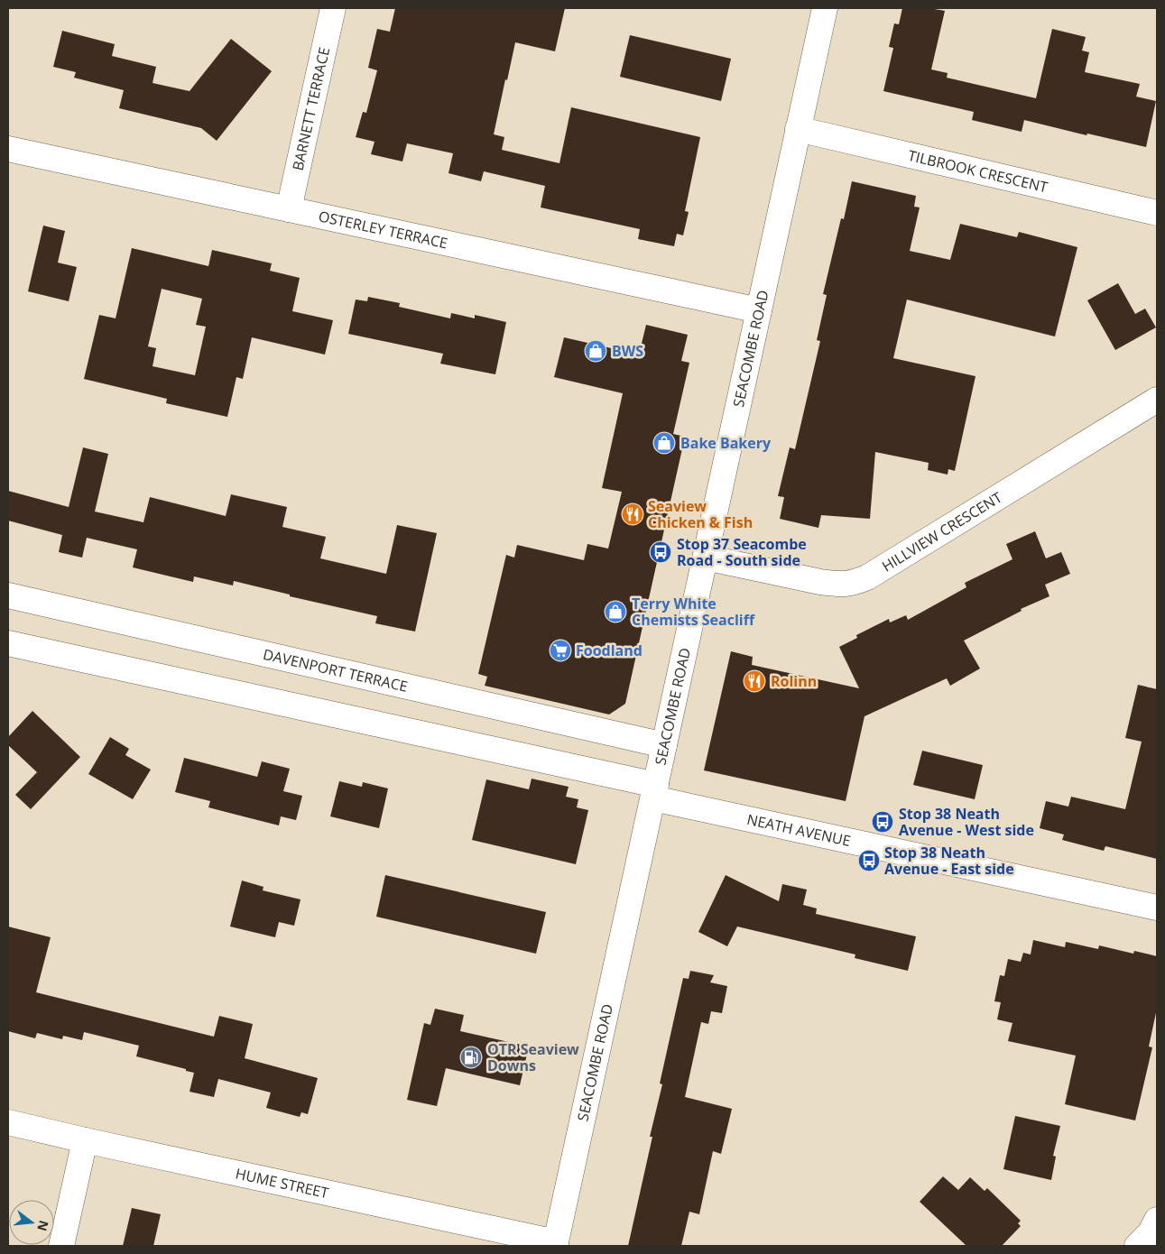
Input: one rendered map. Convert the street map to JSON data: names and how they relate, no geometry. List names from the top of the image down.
{
  "streets": {
    "street": [
      "BARNETT TERRACE",
      "TILBROOK CRESCENT",
      "OSTERLEY TERRACE",
      "SEACOMBE ROAD",
      "HILLVIEW CRESCENT",
      "DAVENPORT TERRACE",
      "NEATH AVENUE",
      "HUME STREET"
    ]
  },
  "crossings": [
    ["BARNETT TERRACE", "OSTERLEY TERRACE"],
    ["TILBROOK CRESCENT", "SEACOMBE ROAD"],
    ["OSTERLEY TERRACE", "SEACOMBE ROAD"],
    ["SEACOMBE ROAD", "HILLVIEW CRESCENT"],
    ["SEACOMBE ROAD", "DAVENPORT TERRACE"],
    ["SEACOMBE ROAD", "NEATH AVENUE"],
    ["SEACOMBE ROAD", "HUME STREET"]
  ],
  "places": {
    "shop": ["BWS", "Bake Bakery", "Terry White Chemists Seacliff"],
    "restaurant": ["Seaview Chicken & Fish", "Rolinn"],
    "bus stop": ["Stop 37 Seacombe Road - South side", "Stop 38 Neath Avenue - West side", "Stop 38 Neath Avenue - East side"],
    "supermarket": ["Foodland"],
    "fuel station": ["OTR Seaview Downs"]
  },
  "north": "right"
}
